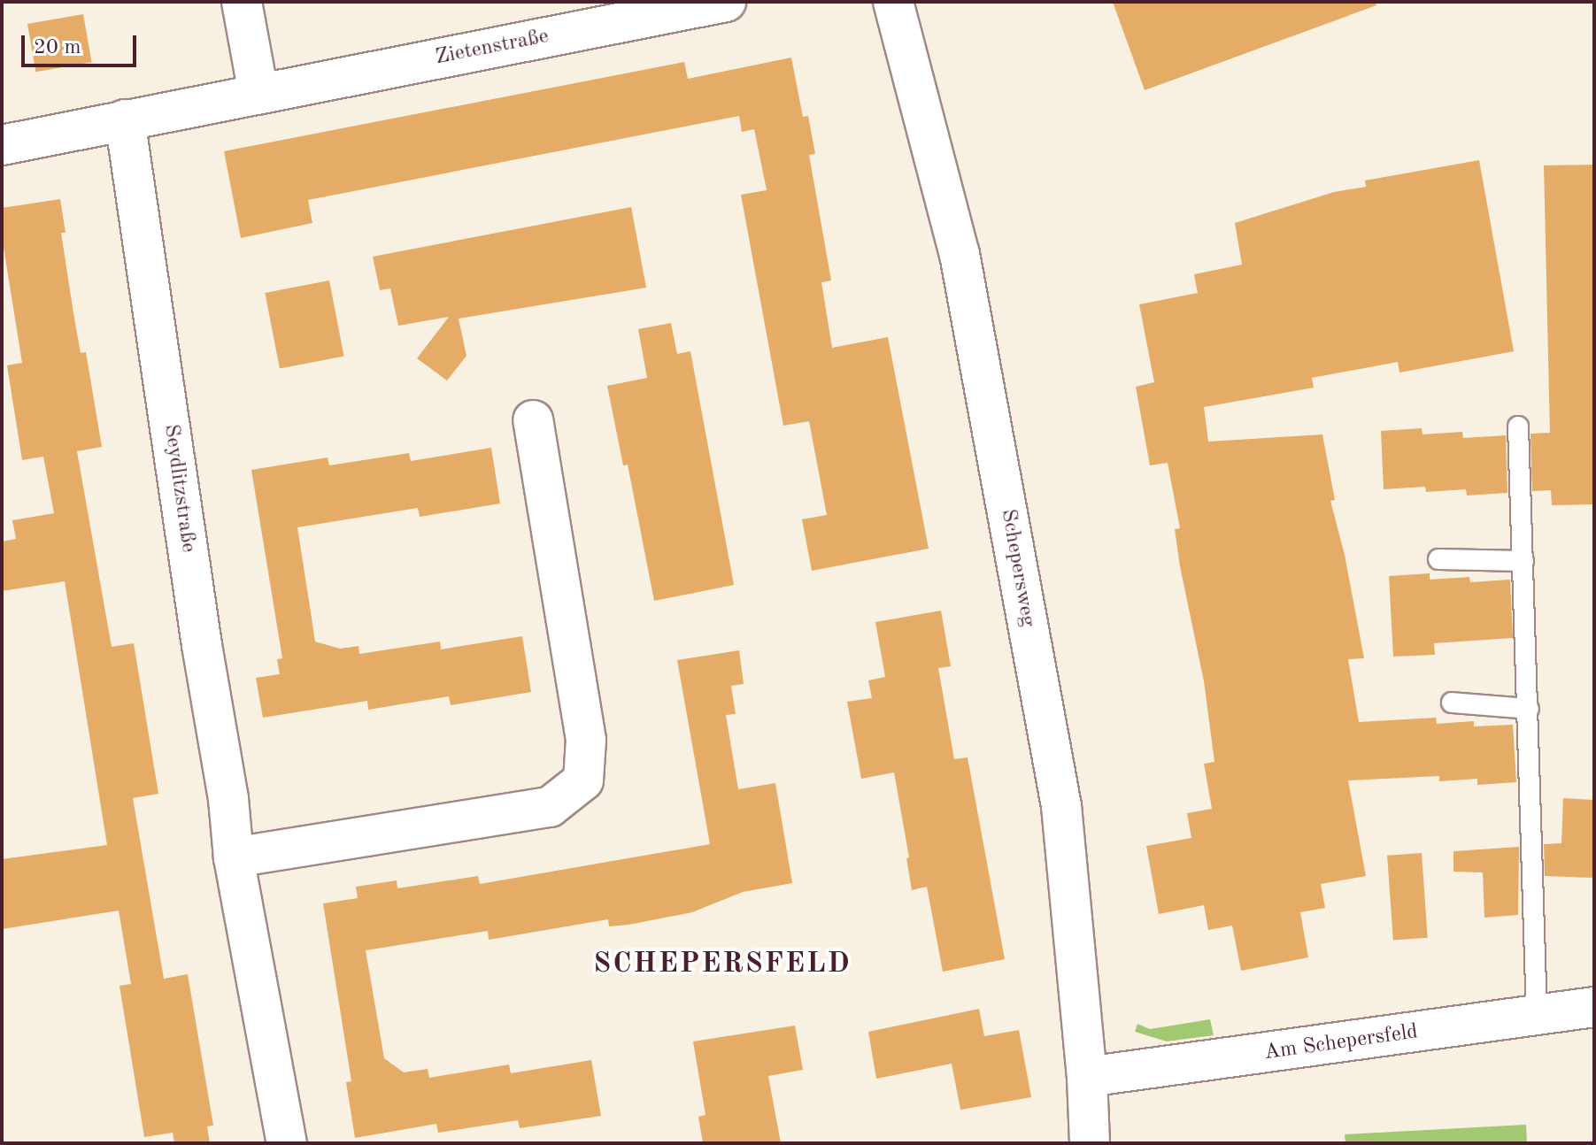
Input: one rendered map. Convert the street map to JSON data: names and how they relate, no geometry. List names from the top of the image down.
{
  "streets": {
    "street": [
      "Zietenstraße",
      "Seydlitzstraße",
      "Schepersweg",
      "Am Schepersfeld"
    ]
  },
  "crossings": [
    ["Zietenstraße", "Seydlitzstraße"],
    ["Schepersweg", "Am Schepersfeld"]
  ],
  "districts": ["SCHEPERSFELD"],
  "scale_bar": "20 m"
}
